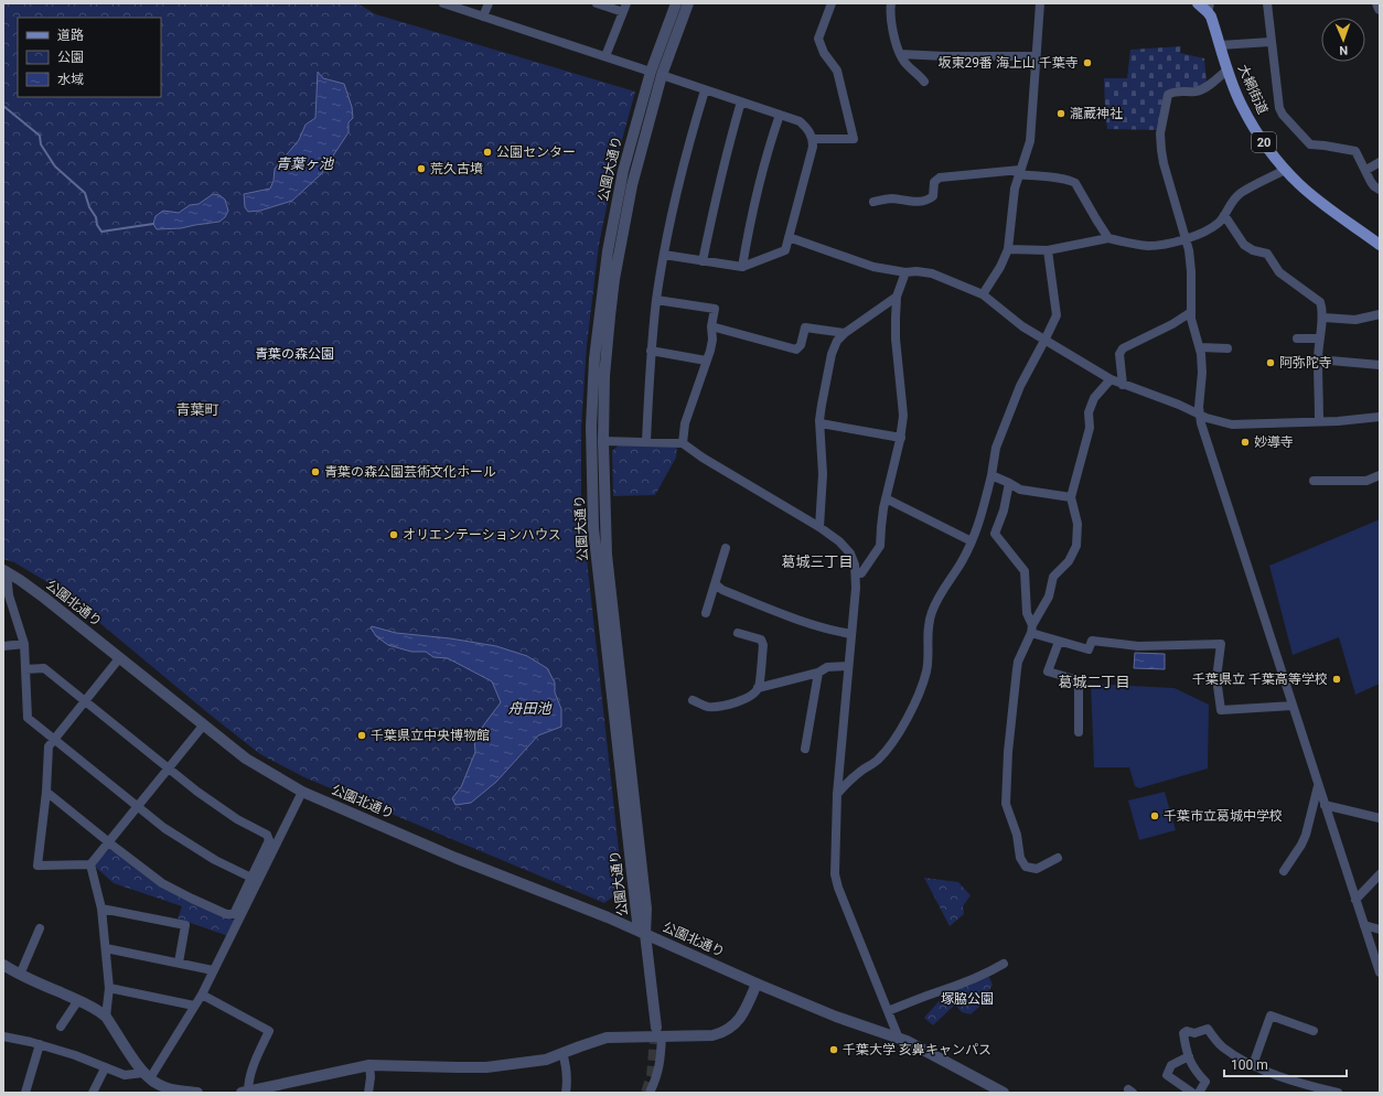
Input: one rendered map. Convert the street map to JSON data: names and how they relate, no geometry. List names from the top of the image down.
{
  "streets": {
    "main road": ["大網街道", "20"],
    "street": ["公園大通り", "公園北通り"]
  },
  "crossings": [
    ["公園大通り", "公園北通り"]
  ],
  "districts": ["青葉町", "葛城三丁目", "葛城二丁目"],
  "water": ["青葉ヶ池", "舟田池"],
  "parks": ["青葉の森公園", "塚脇公園"],
  "places": [
    "坂東29番 海上山 千葉寺",
    "瀧蔵神社",
    "公園センター",
    "荒久古墳",
    "阿弥陀寺",
    "妙導寺",
    "青葉の森公園芸術文化ホール",
    "オリエンテーションハウス",
    "千葉県立 千葉高等学校",
    "千葉県立中央博物館",
    "千葉市立葛城中学校",
    "千葉大学 亥鼻キャンパス"
  ],
  "legend": ["道路", "公園", "水域"],
  "scale_bar": "100 m",
  "north": "bottom"
}
